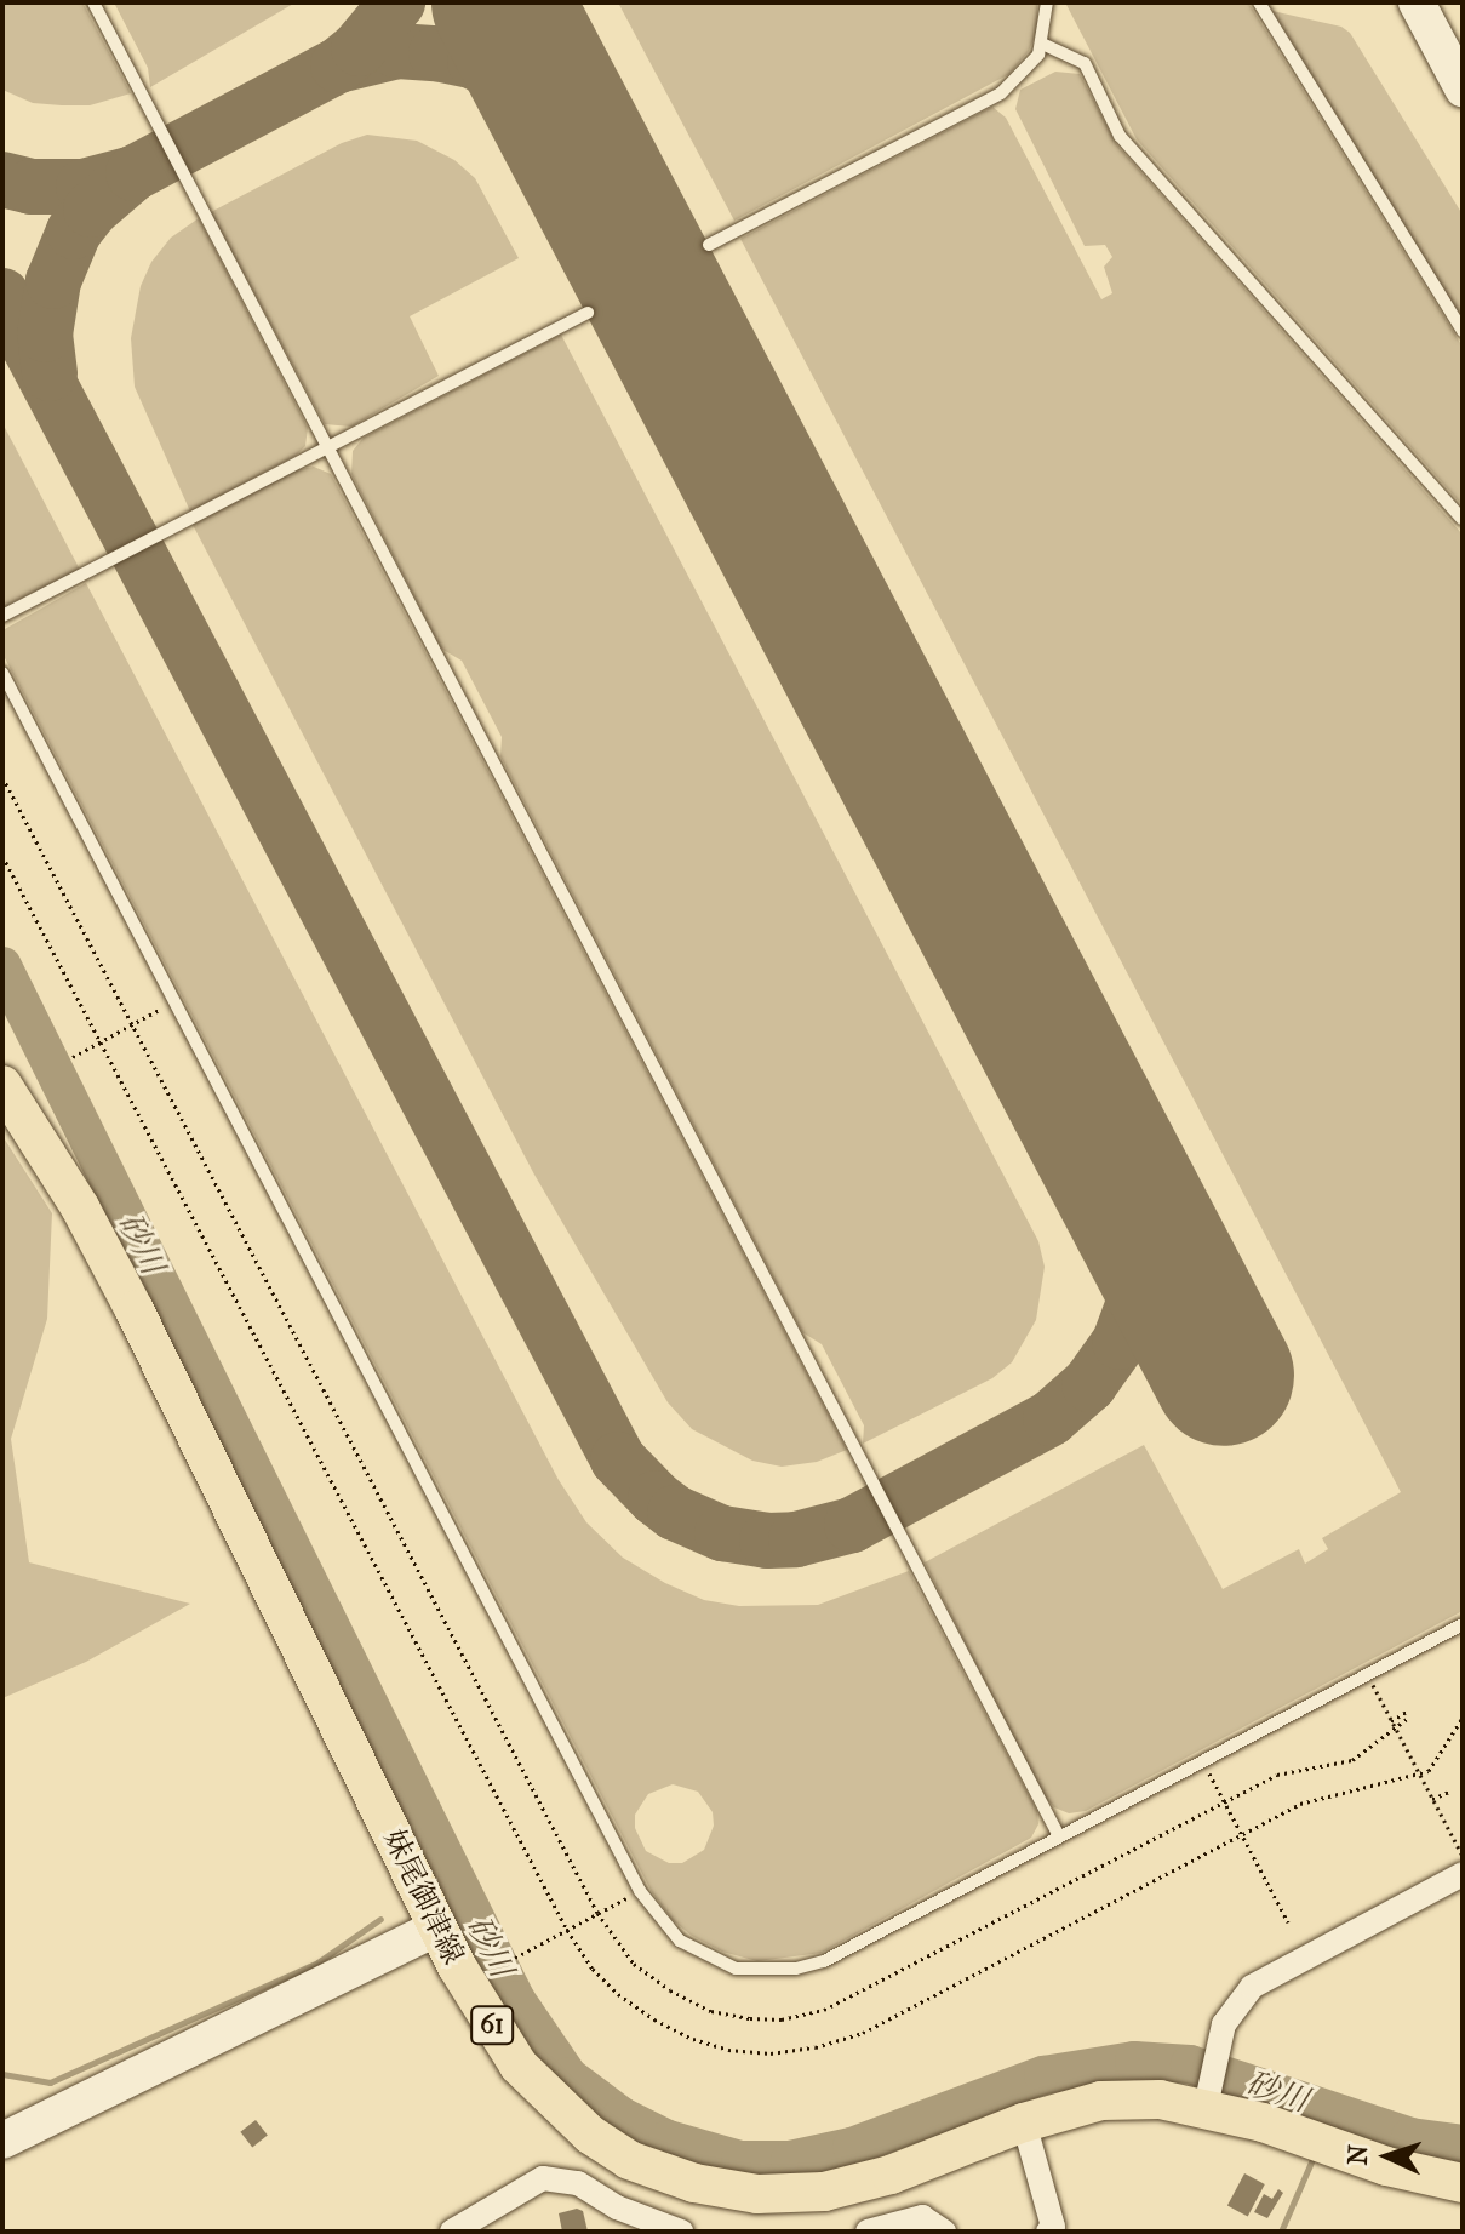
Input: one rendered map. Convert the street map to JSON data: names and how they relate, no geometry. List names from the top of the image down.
{
  "streets": {
    "main road": ["妹尾御津線", "61"]
  },
  "water": ["砂川"],
  "north": "left"
}
